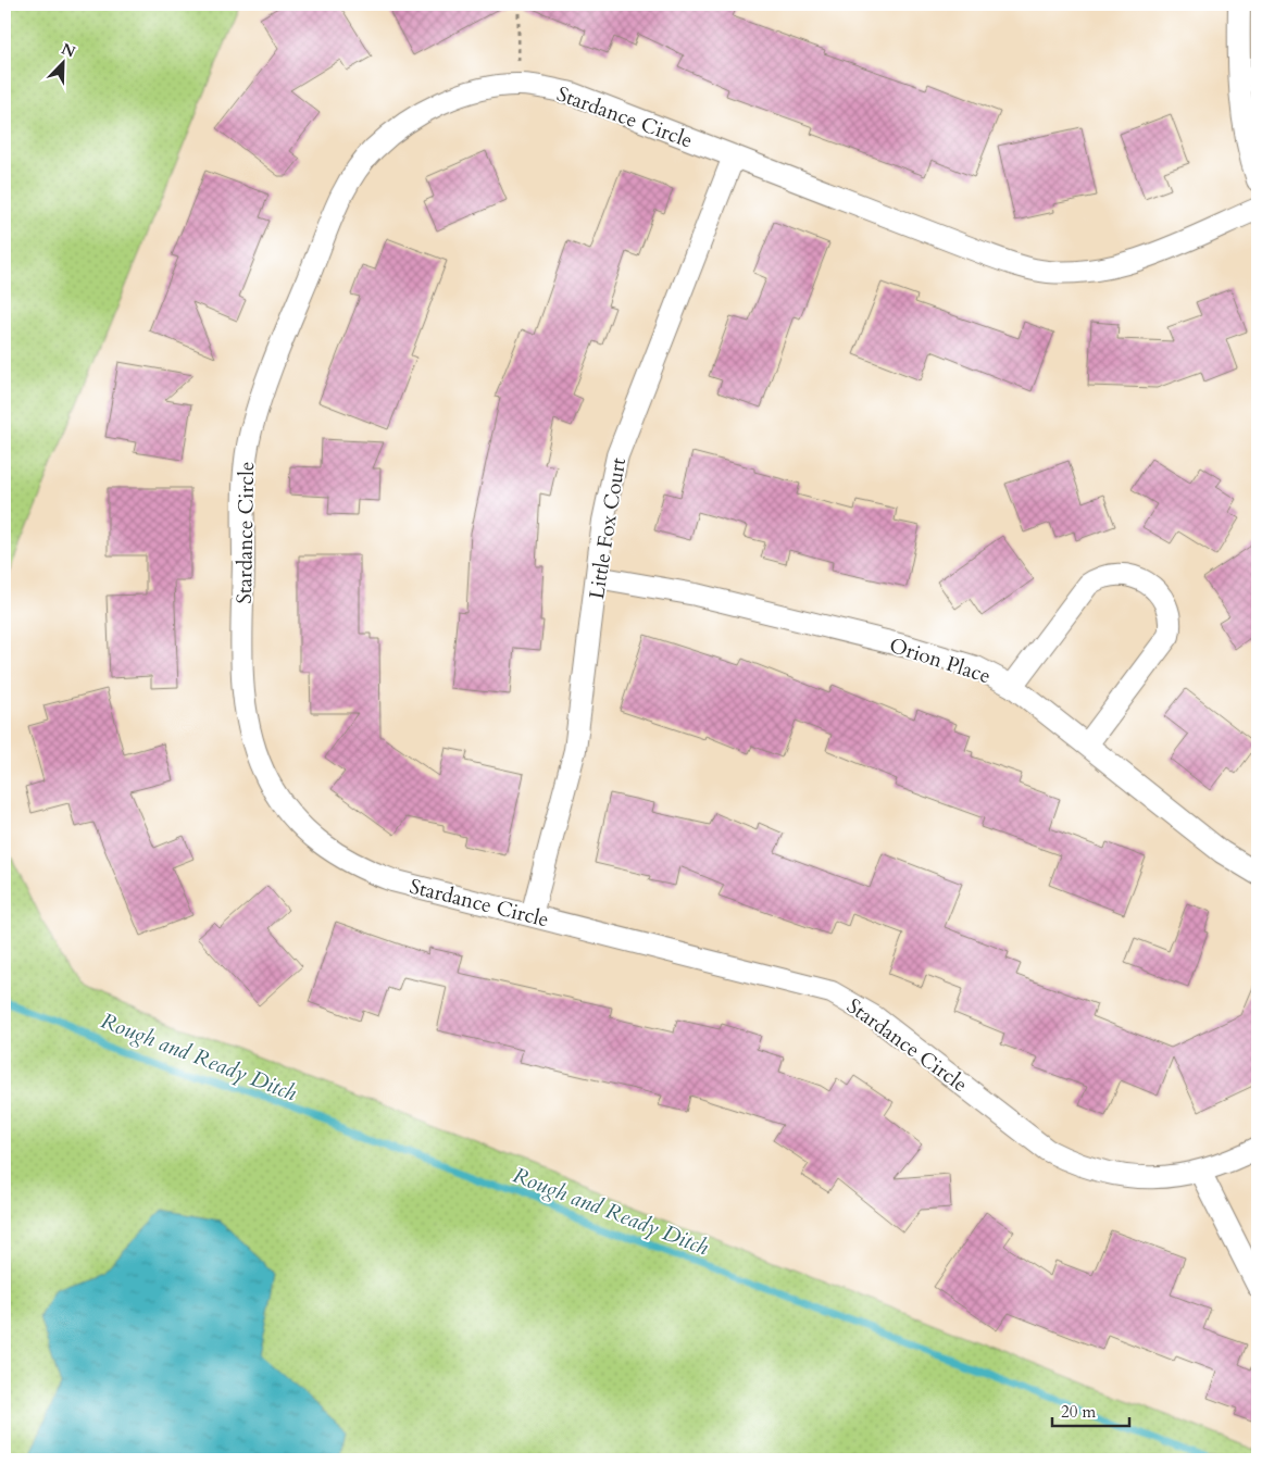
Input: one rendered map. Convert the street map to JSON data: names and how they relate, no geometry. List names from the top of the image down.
{
  "streets": {
    "street": ["Stardance Circle", "Little Fox Court", "Orion Place"]
  },
  "crossings": [
    ["Stardance Circle", "Little Fox Court"],
    ["Little Fox Court", "Orion Place"]
  ],
  "water": ["Rough and Ready Ditch"],
  "scale_bar": "20 m",
  "north": "top right"
}
